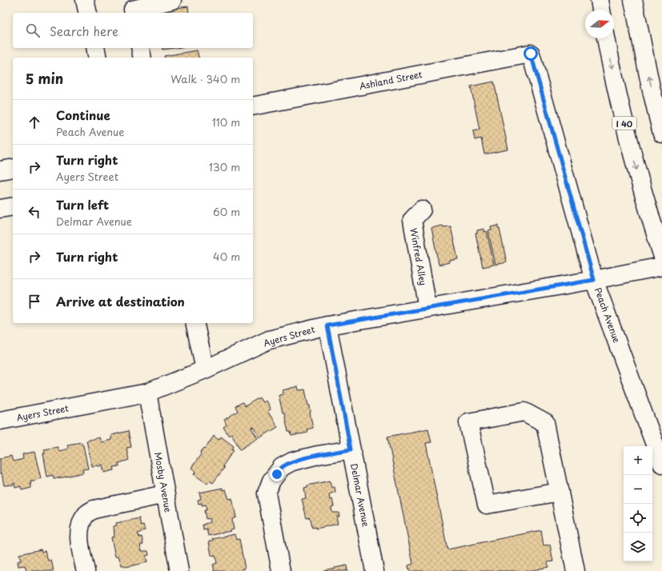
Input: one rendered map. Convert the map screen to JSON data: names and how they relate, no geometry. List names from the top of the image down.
{
  "streets": {
    "main road": [
      "Ashland Street",
      "I 40",
      "Winfred Alley",
      "Peach Avenue",
      "Ayers Street",
      "Mosby Avenue",
      "Delmar Avenue"
    ]
  },
  "crossings": [
    ["Ashland Street", "Peach Avenue"],
    ["Winfred Alley", "Ayers Street"],
    ["Peach Avenue", "Ayers Street"],
    ["Ayers Street", "Mosby Avenue"],
    ["Ayers Street", "Delmar Avenue"]
  ],
  "north": "right",
  "page": {
    "search": "Search here",
    "heading": ["5 min", "Walk · 340 m"],
    "list": [
      ["Continue", "Peach Avenue", "110 m"],
      ["Turn right", "Ayers Street", "130 m"],
      ["Turn left", "Delmar Avenue", "60 m"],
      ["Turn right", "40 m"],
      "Arrive at destination"
    ],
    "map_buttons": ["+", "−"]
  }
}
